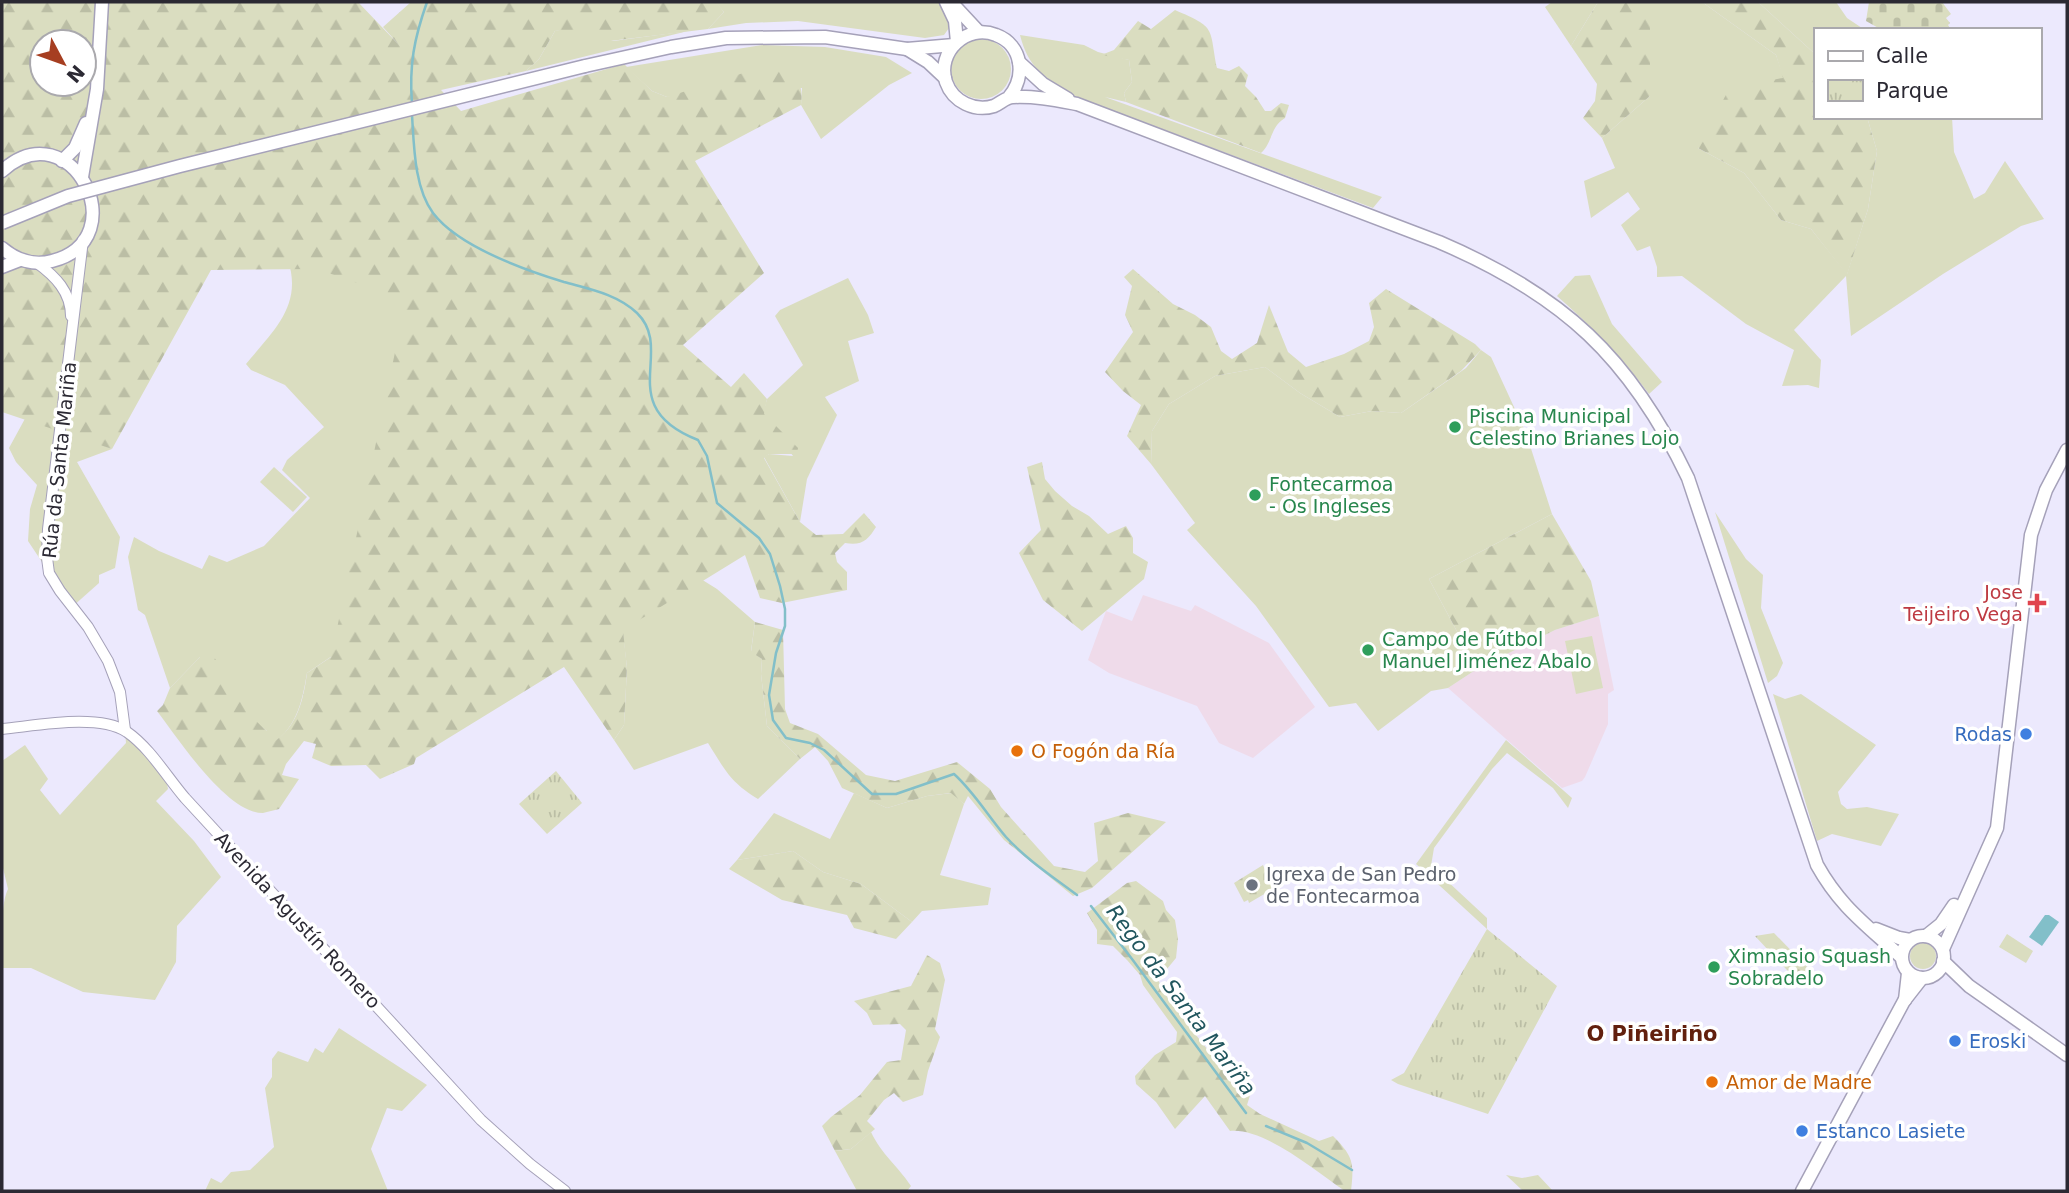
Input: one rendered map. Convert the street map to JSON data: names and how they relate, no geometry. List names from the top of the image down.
{
  "streets": {
    "street": ["Rúa da Santa Mariña", "Avenida Agustín Romero"]
  },
  "crossings": [
    ["Rúa da Santa Mariña", "Avenida Agustín Romero"]
  ],
  "districts": ["O Piñeiriño"],
  "water": ["Rego da Santa Mariña"],
  "places": {
    "other": [
      "Piscina Municipal Celestino Brianes Lojo",
      "Fontecarmoa - Os Ingleses",
      "Campo de Fútbol Manuel Jiménez Abalo",
      "Rodas",
      "O Fogón da Ría",
      "Igrexa de San Pedro de Fontecarmoa",
      "Ximnasio Squash Sobradelo",
      "Eroski",
      "Amor de Madre",
      "Estanco Lasiete"
    ],
    "health": ["Jose Teijeiro Vega"]
  },
  "legend": ["Calle", "Parque"],
  "north": "bottom right"
}
